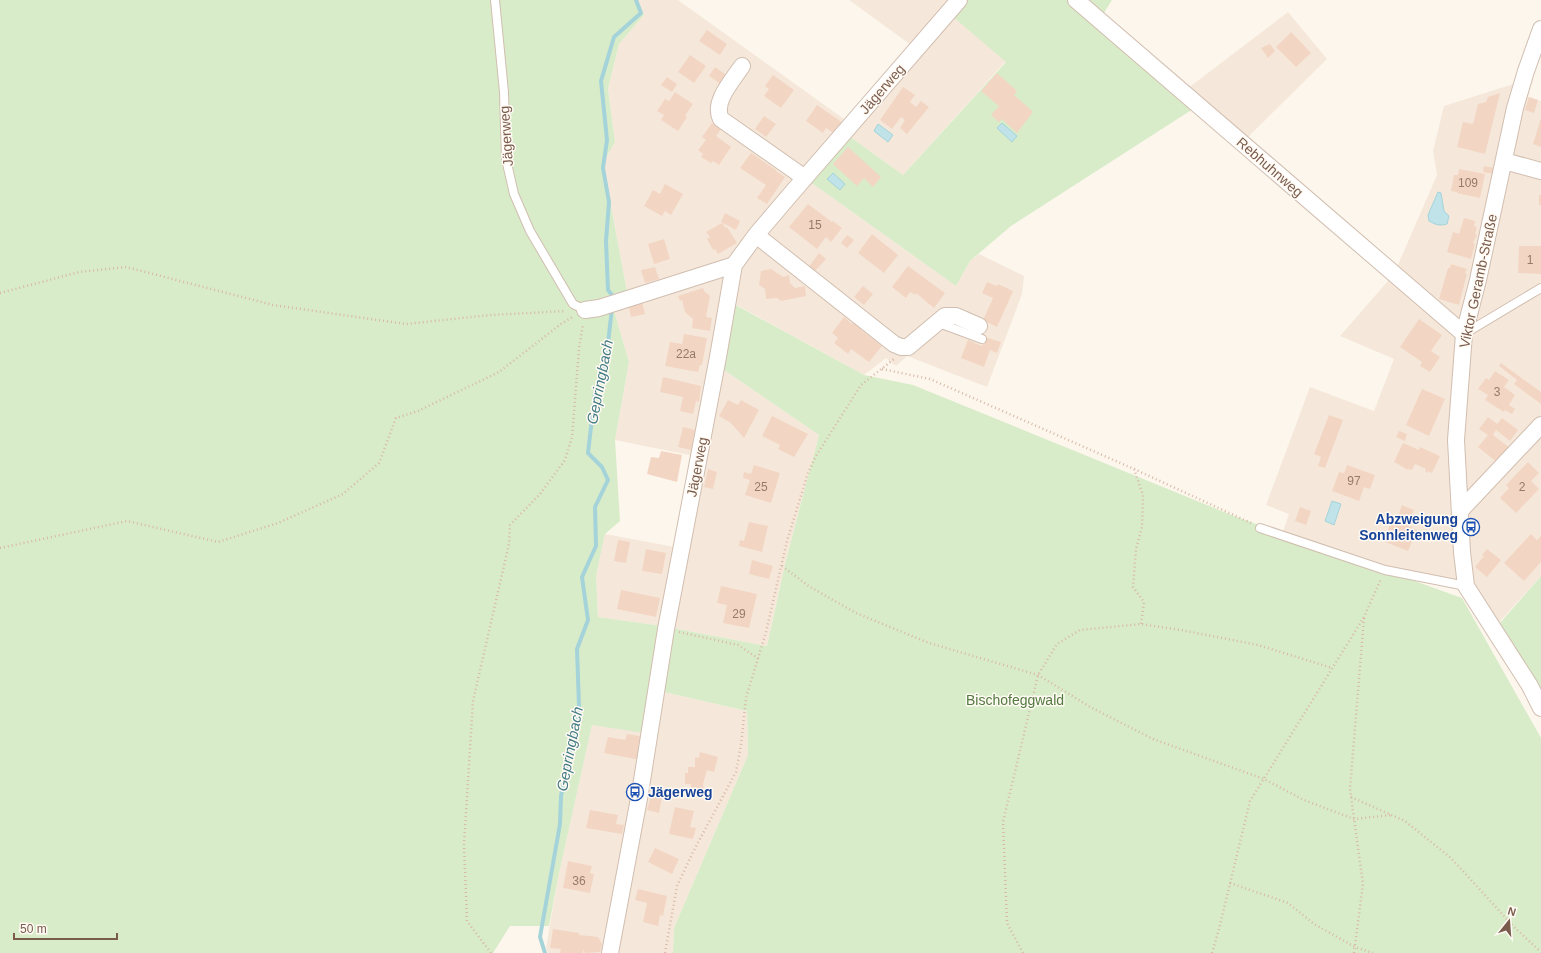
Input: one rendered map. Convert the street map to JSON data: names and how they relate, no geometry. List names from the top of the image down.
{
  "streets": {
    "street": ["Jägerweg", "Rebhuhnweg", "Viktor Geramb-Straße"]
  },
  "crossings": [
    ["Rebhuhnweg", "Viktor Geramb-Straße"]
  ],
  "water": ["Gepringbach"],
  "parks": ["Bischofeggwald"],
  "places": {
    "bus stop": ["Abzweigung Sonnleitenweg", "Jägerweg"]
  },
  "house_numbers": [
    "109",
    "15",
    "1",
    "22a",
    "3",
    "97",
    "25",
    "2",
    "29",
    "36"
  ],
  "scale_bar": "50 m",
  "north": "top"
}
